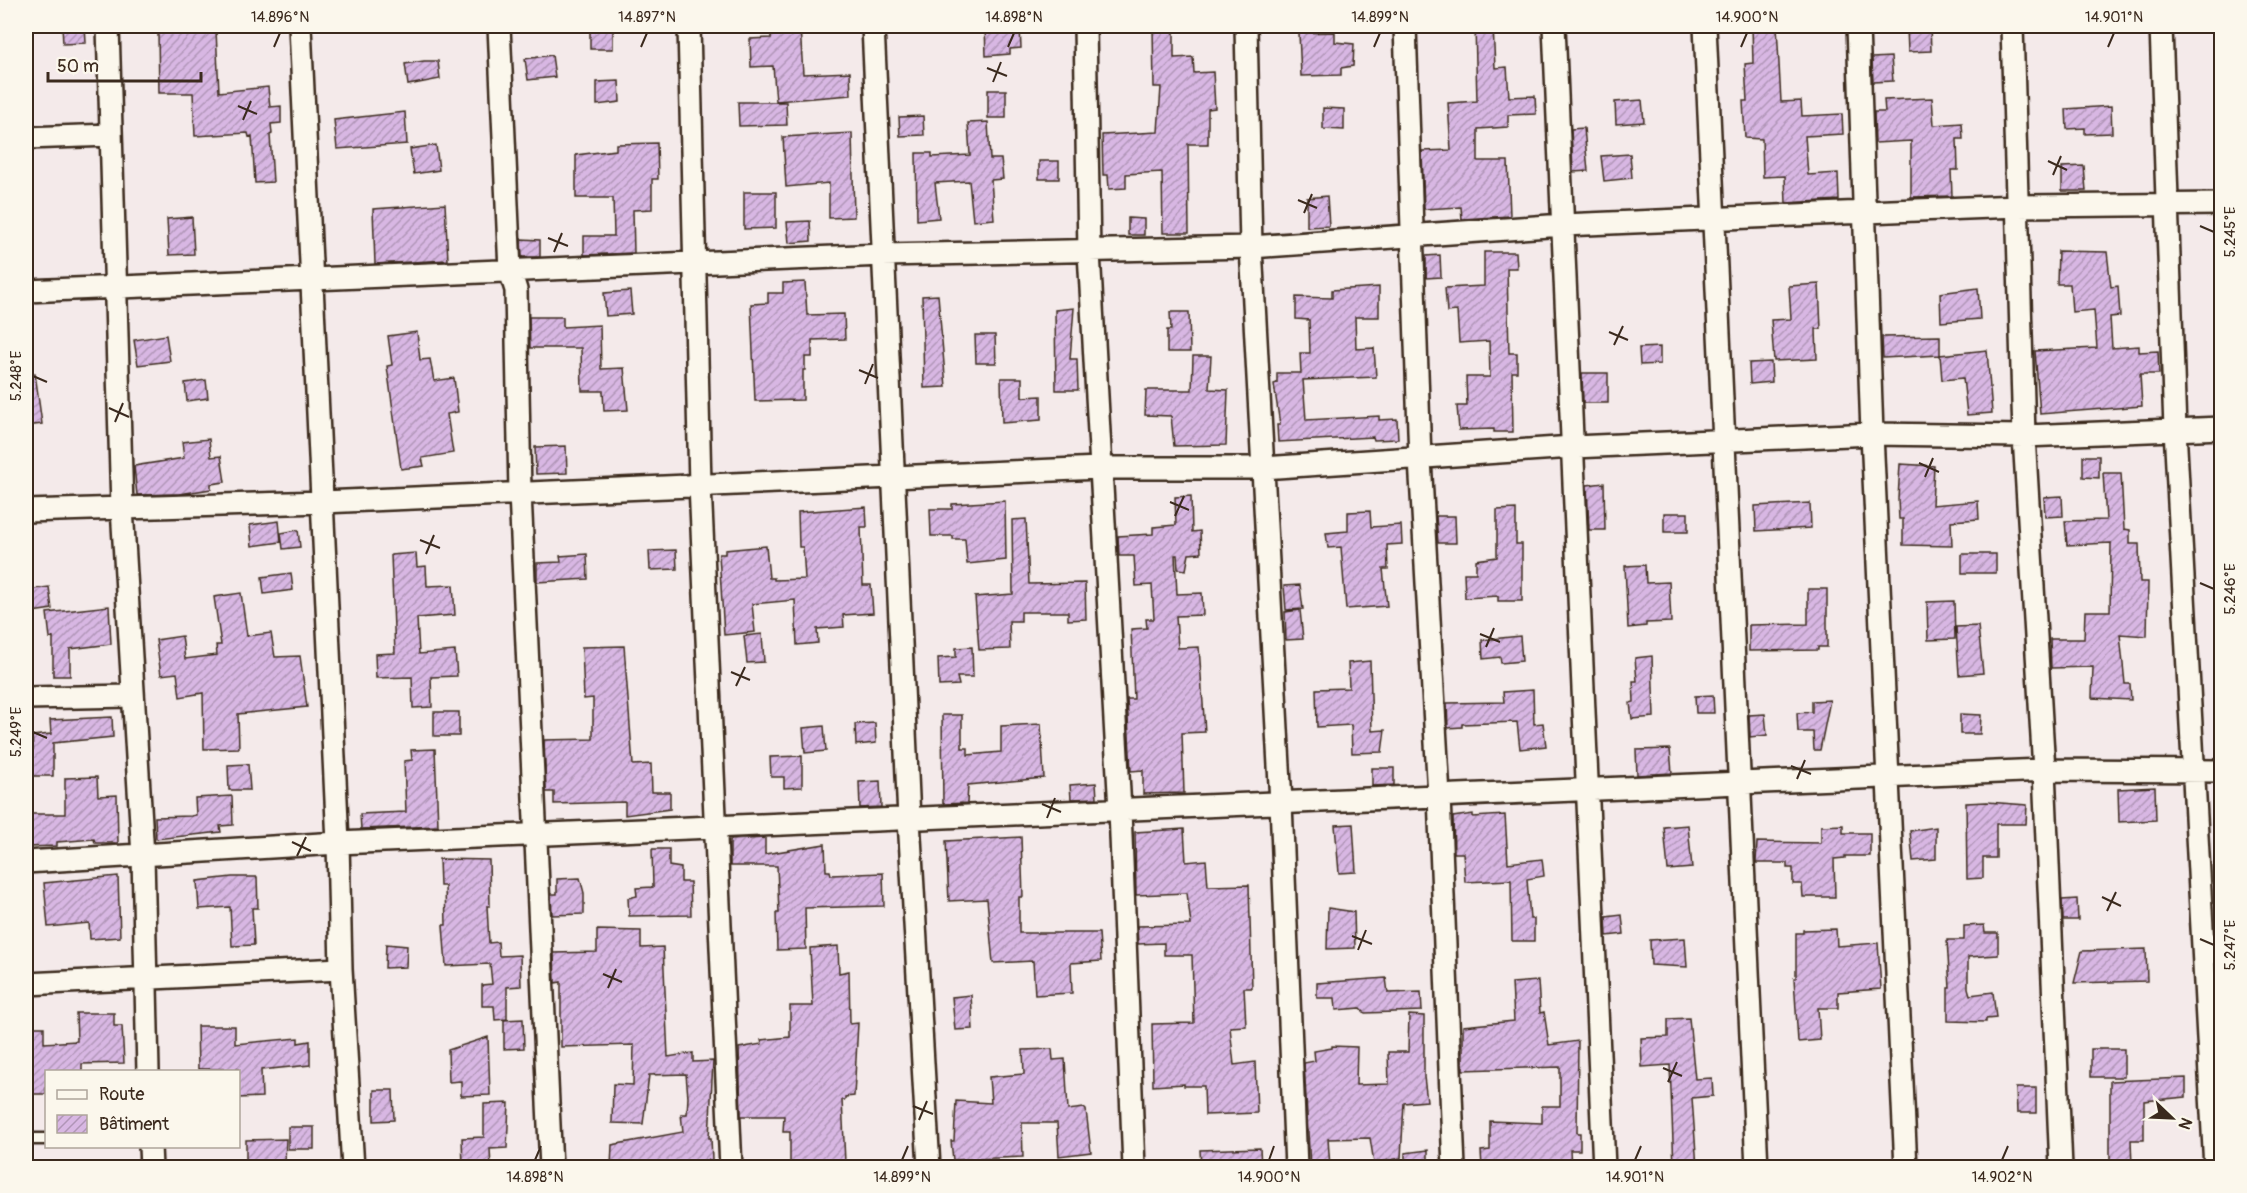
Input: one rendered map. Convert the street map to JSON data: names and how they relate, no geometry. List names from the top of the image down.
{
  "legend": ["Route", "Bâtiment"],
  "scale_bar": "50 m",
  "north": "bottom right",
  "coordinates": [
    "14.896°N",
    "14.897°N",
    "14.898°N",
    "14.899°N",
    "14.900°N",
    "14.901°N",
    "5.245°E",
    "5.248°E",
    "5.246°E",
    "5.249°E",
    "5.247°E",
    "14.902°N"
  ]
}
